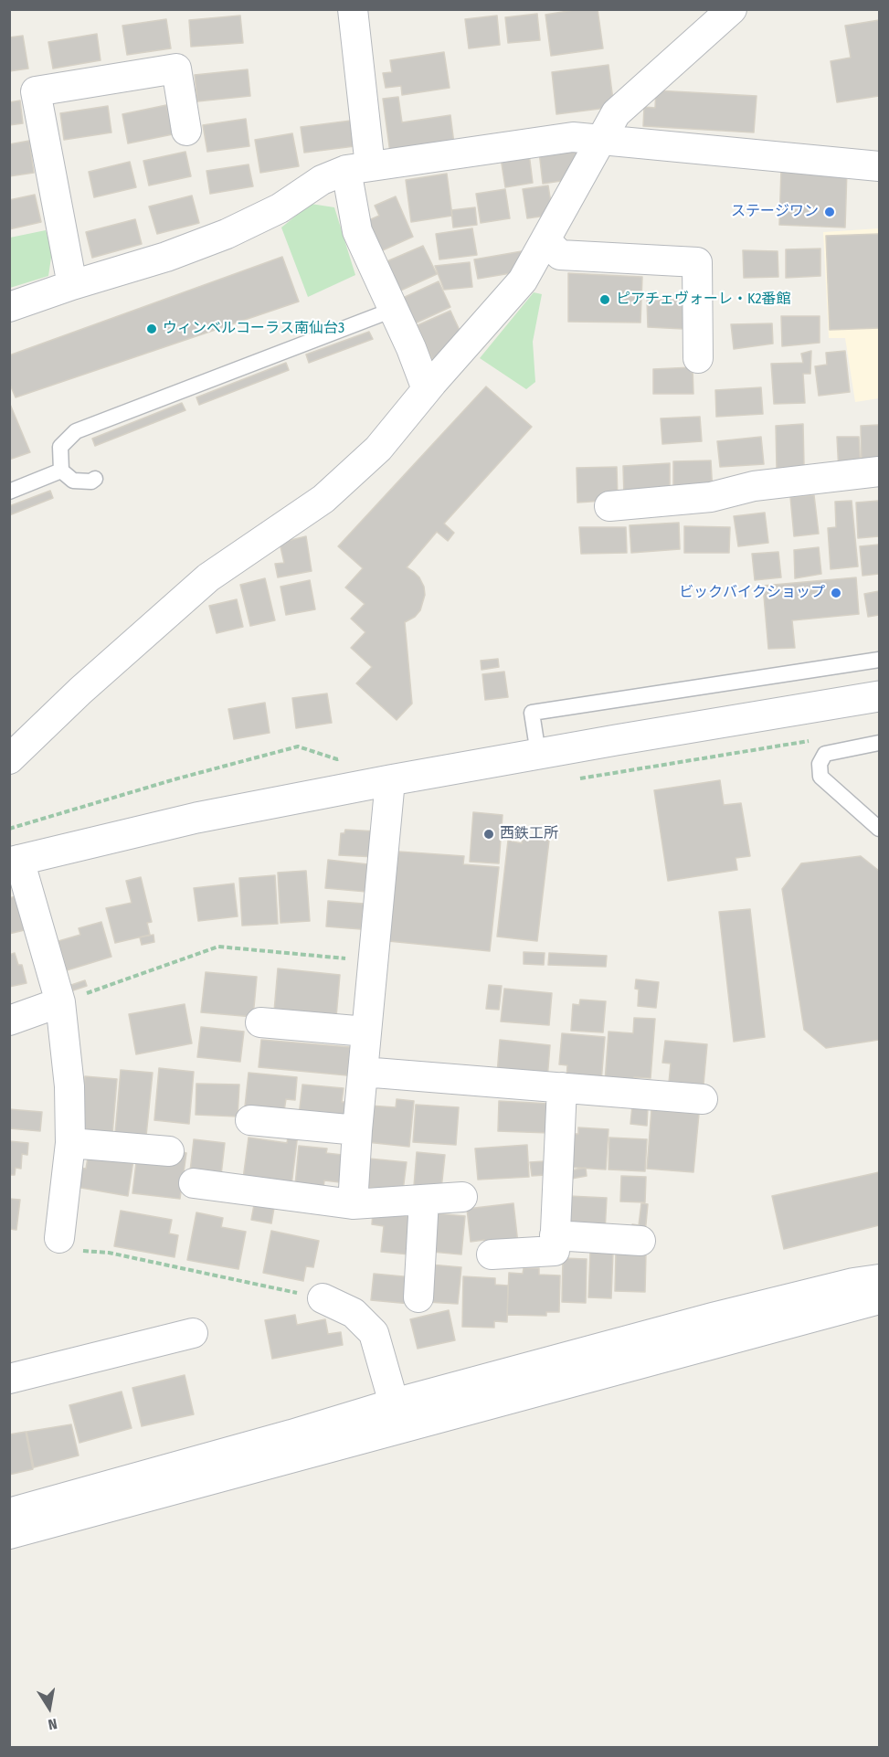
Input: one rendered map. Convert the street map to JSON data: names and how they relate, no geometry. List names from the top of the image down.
{
  "places": [
    "ステージワン",
    "ピアチェヴォーレ・K2番館",
    "ウィンベルコーラス南仙台3",
    "ビックバイクショップ",
    "西鉄工所"
  ],
  "north": "bottom"
}
